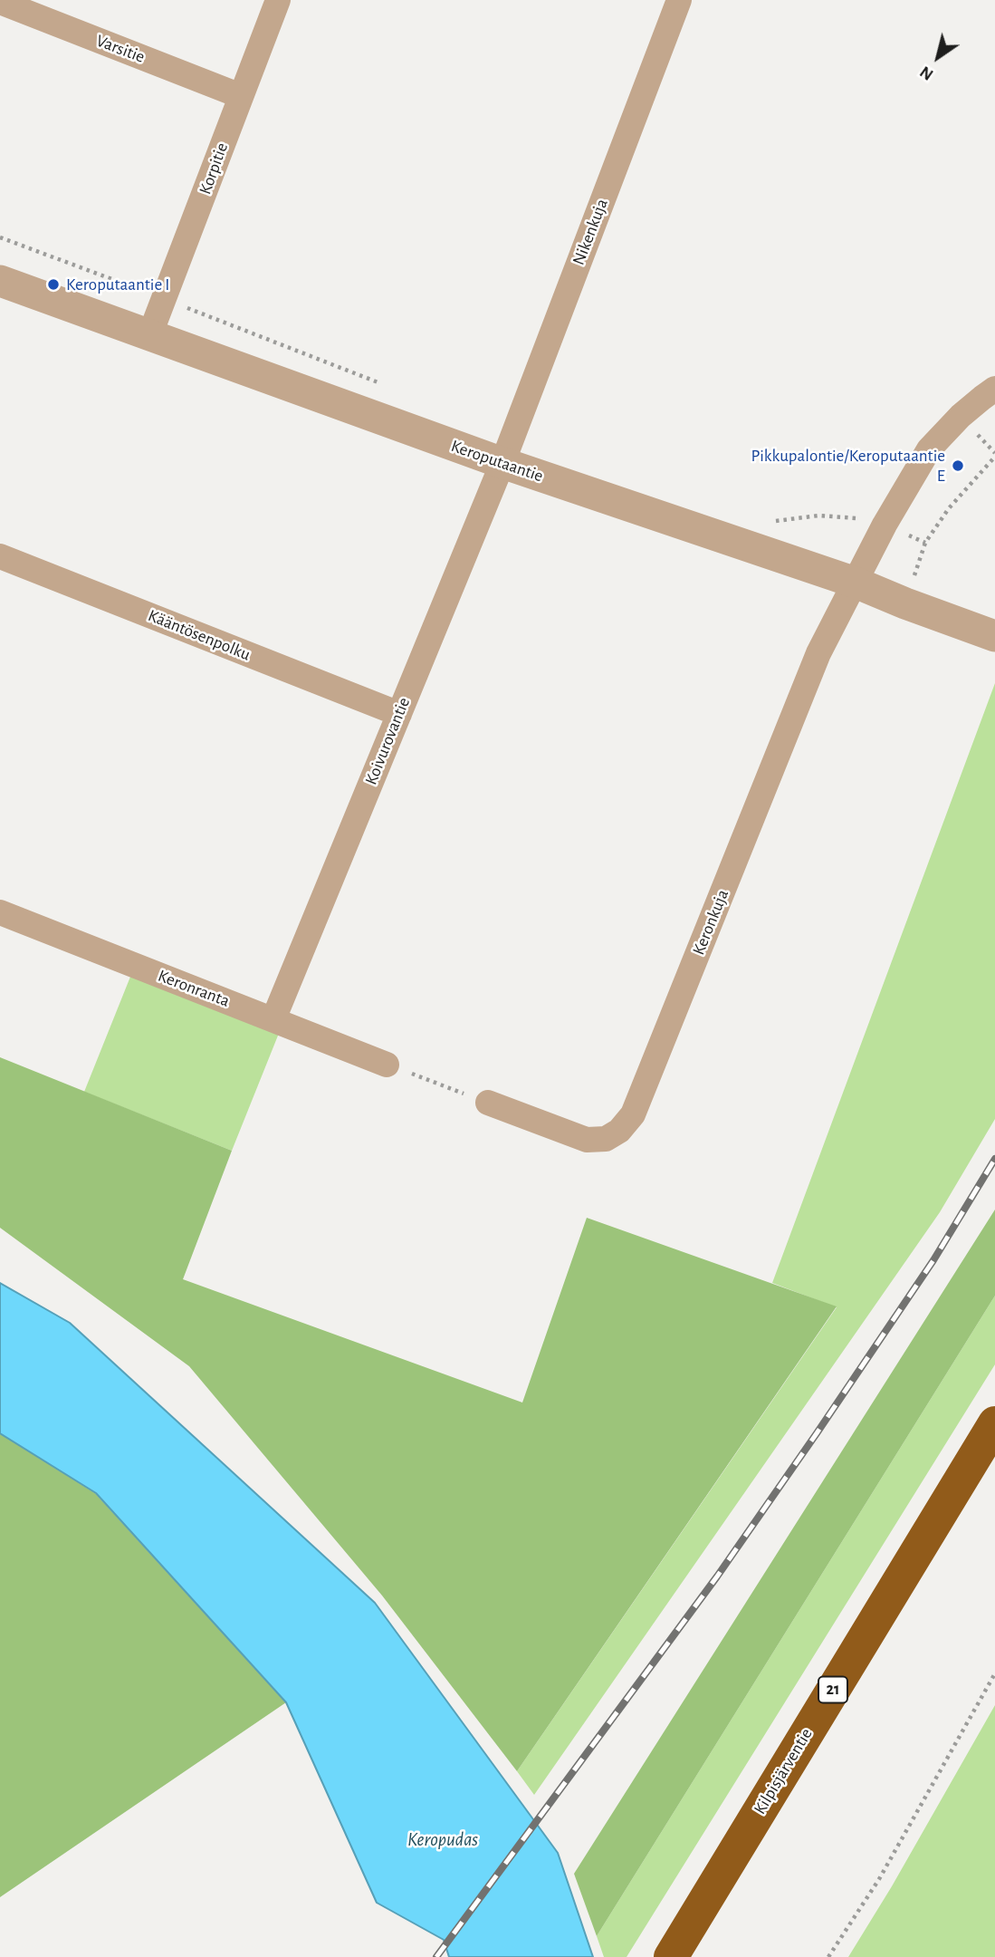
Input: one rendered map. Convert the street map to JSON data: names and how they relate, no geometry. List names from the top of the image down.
{
  "streets": {
    "highway": ["21", "Kilpisjärventie"],
    "street": [
      "Varsitie",
      "Korpitie",
      "Nikenkuja",
      "Keroputaantie",
      "Kääntösenpolku",
      "Koivurovantie",
      "Keronkuja",
      "Keronranta"
    ]
  },
  "crossings": [
    ["Varsitie", "Korpitie"],
    ["Korpitie", "Keroputaantie"],
    ["Nikenkuja", "Keroputaantie"],
    ["Nikenkuja", "Koivurovantie"],
    ["Keroputaantie", "Koivurovantie"],
    ["Keroputaantie", "Keronkuja"],
    ["Kääntösenpolku", "Koivurovantie"],
    ["Koivurovantie", "Keronranta"]
  ],
  "water": ["Keropudas"],
  "places": ["Keroputaantie I", "Pikkupalontie/Keroputaantie E"],
  "north": "bottom left"
}
